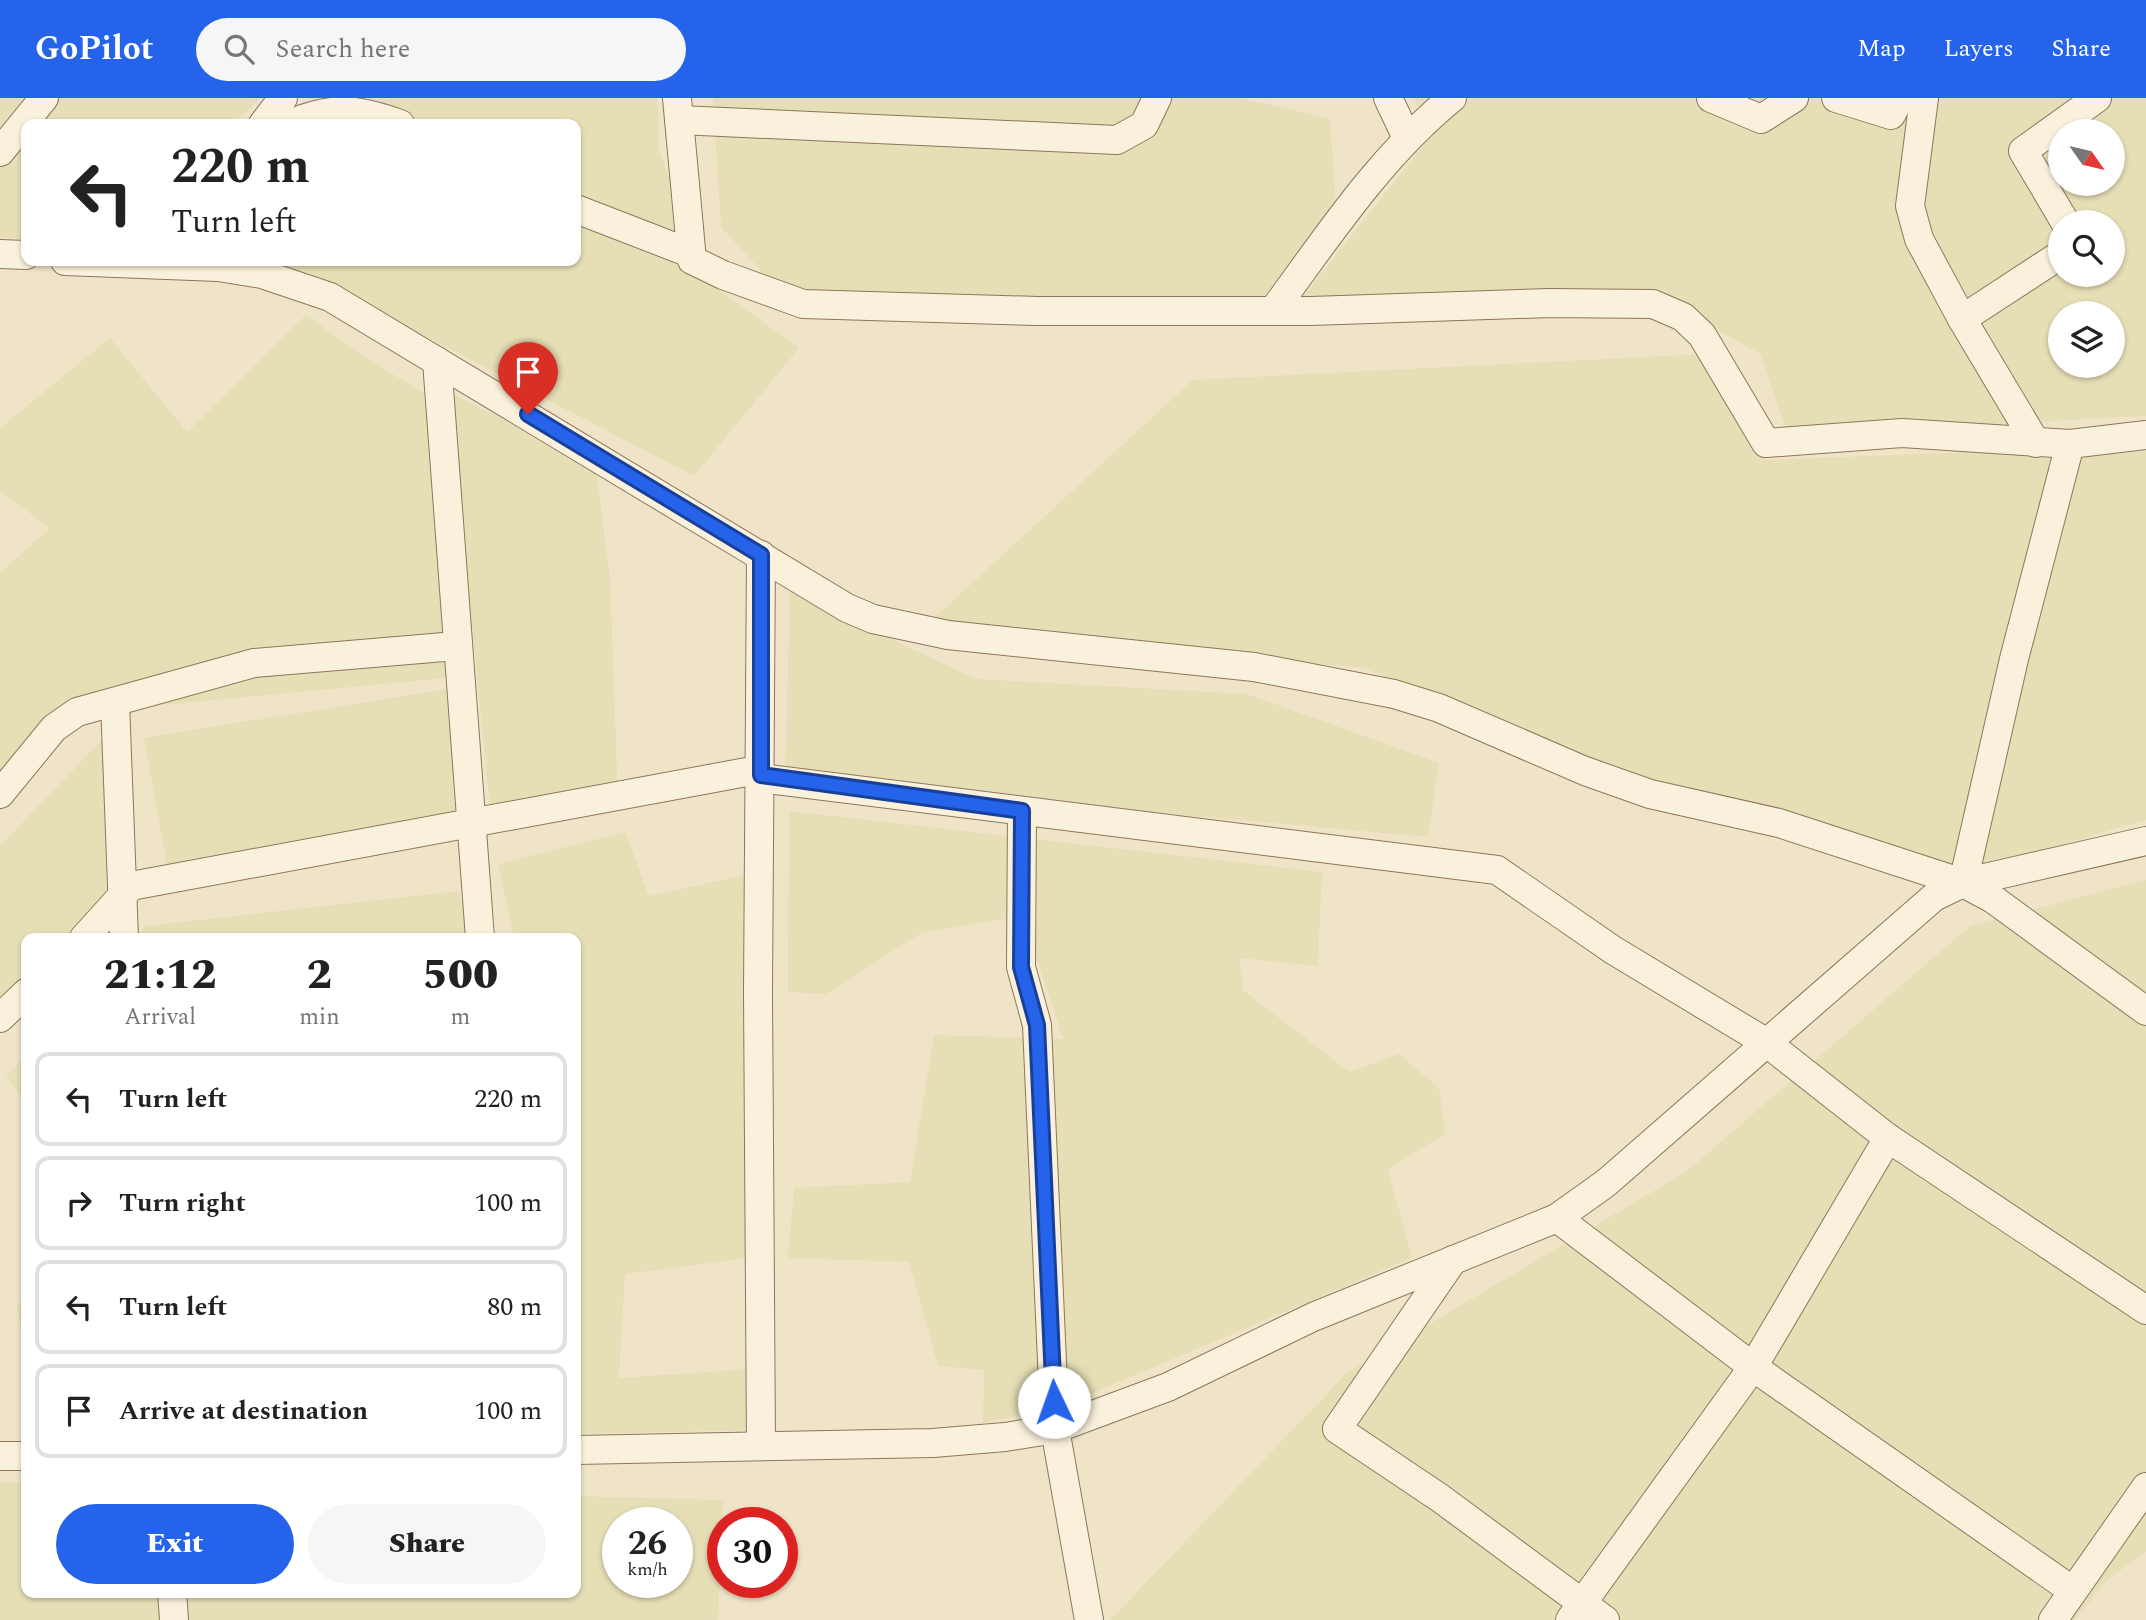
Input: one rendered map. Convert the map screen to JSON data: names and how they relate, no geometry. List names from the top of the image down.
{
  "north": "bottom right",
  "page": {
    "header": "GoPilot",
    "search": "Search here",
    "nav": ["Map", "Layers", "Share"],
    "turn": ["220 m", "Turn left"],
    "eta": [
      "21:12",
      "Arrival",
      "2",
      "min",
      "500",
      "m"
    ],
    "list": [
      {
        "name": "Turn left",
        "value": "220 m"
      },
      {
        "name": "Turn right",
        "value": "100 m"
      },
      {
        "name": "Turn left",
        "value": "80 m"
      },
      {
        "name": "Arrive at destination",
        "value": "100 m"
      }
    ],
    "buttons": ["Exit", "Share"],
    "speed": "26 km/h",
    "limit": "30"
  }
}
